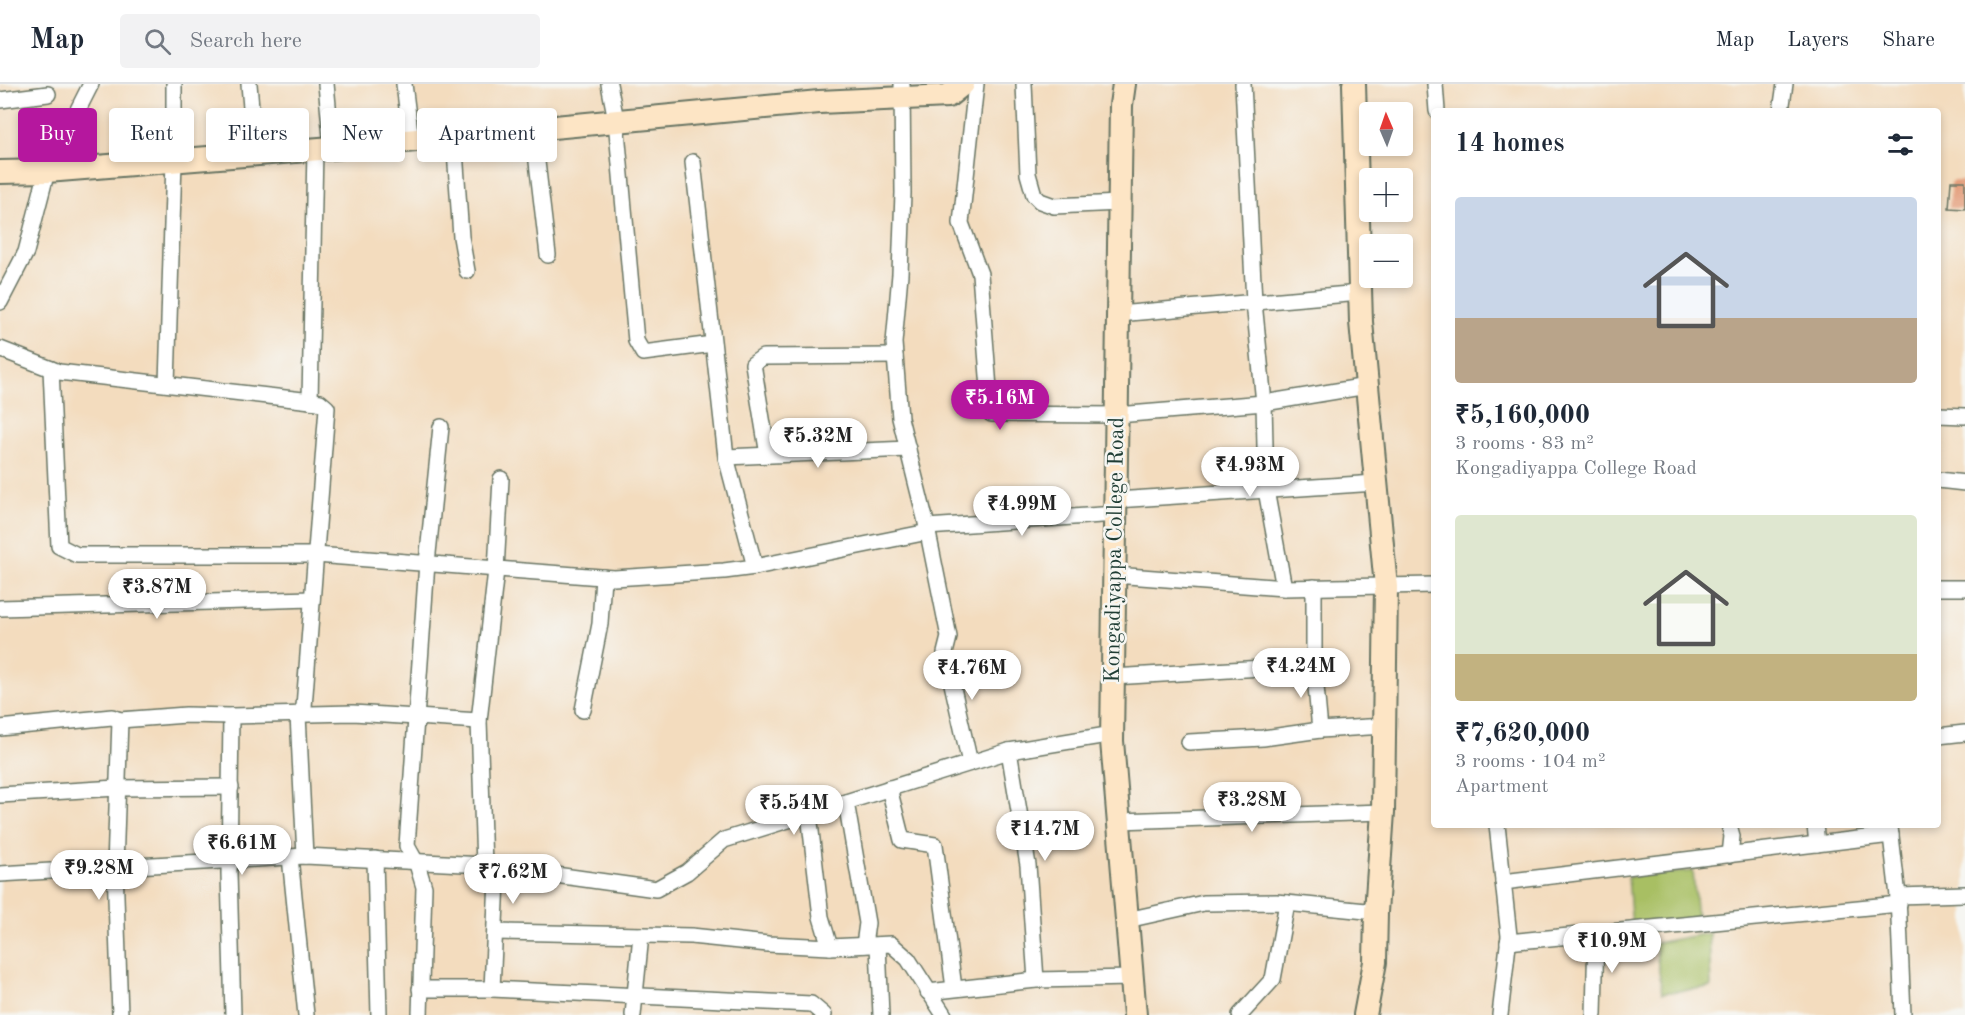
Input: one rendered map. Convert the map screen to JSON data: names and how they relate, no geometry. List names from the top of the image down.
{
  "streets": {
    "street": ["Kongadiyappa College Road"]
  },
  "north": "top",
  "page": {
    "header": "Map",
    "search": "Search here",
    "nav": ["Map", "Layers", "Share"],
    "map_buttons": ["+", "−"],
    "chip": [
      "Buy",
      "Rent",
      "Filters",
      "New",
      "Apartment"
    ],
    "heading": "14 homes",
    "list": [
      {
        "name": "₹5,160,000",
        "note": "3 rooms · 83 m² · Kongadiyappa College Road"
      },
      {
        "name": "₹7,620,000",
        "note": "3 rooms · 104 m² · Apartment"
      }
    ],
    "price": [
      "₹5.16M",
      "₹5.32M",
      "₹4.93M",
      "₹4.99M",
      "₹3.87M",
      "₹4.24M",
      "₹4.76M",
      "₹3.28M",
      "₹5.54M",
      "₹14.7M",
      "₹6.61M",
      "₹9.28M",
      "₹7.62M",
      "₹10.9M"
    ]
  }
}
